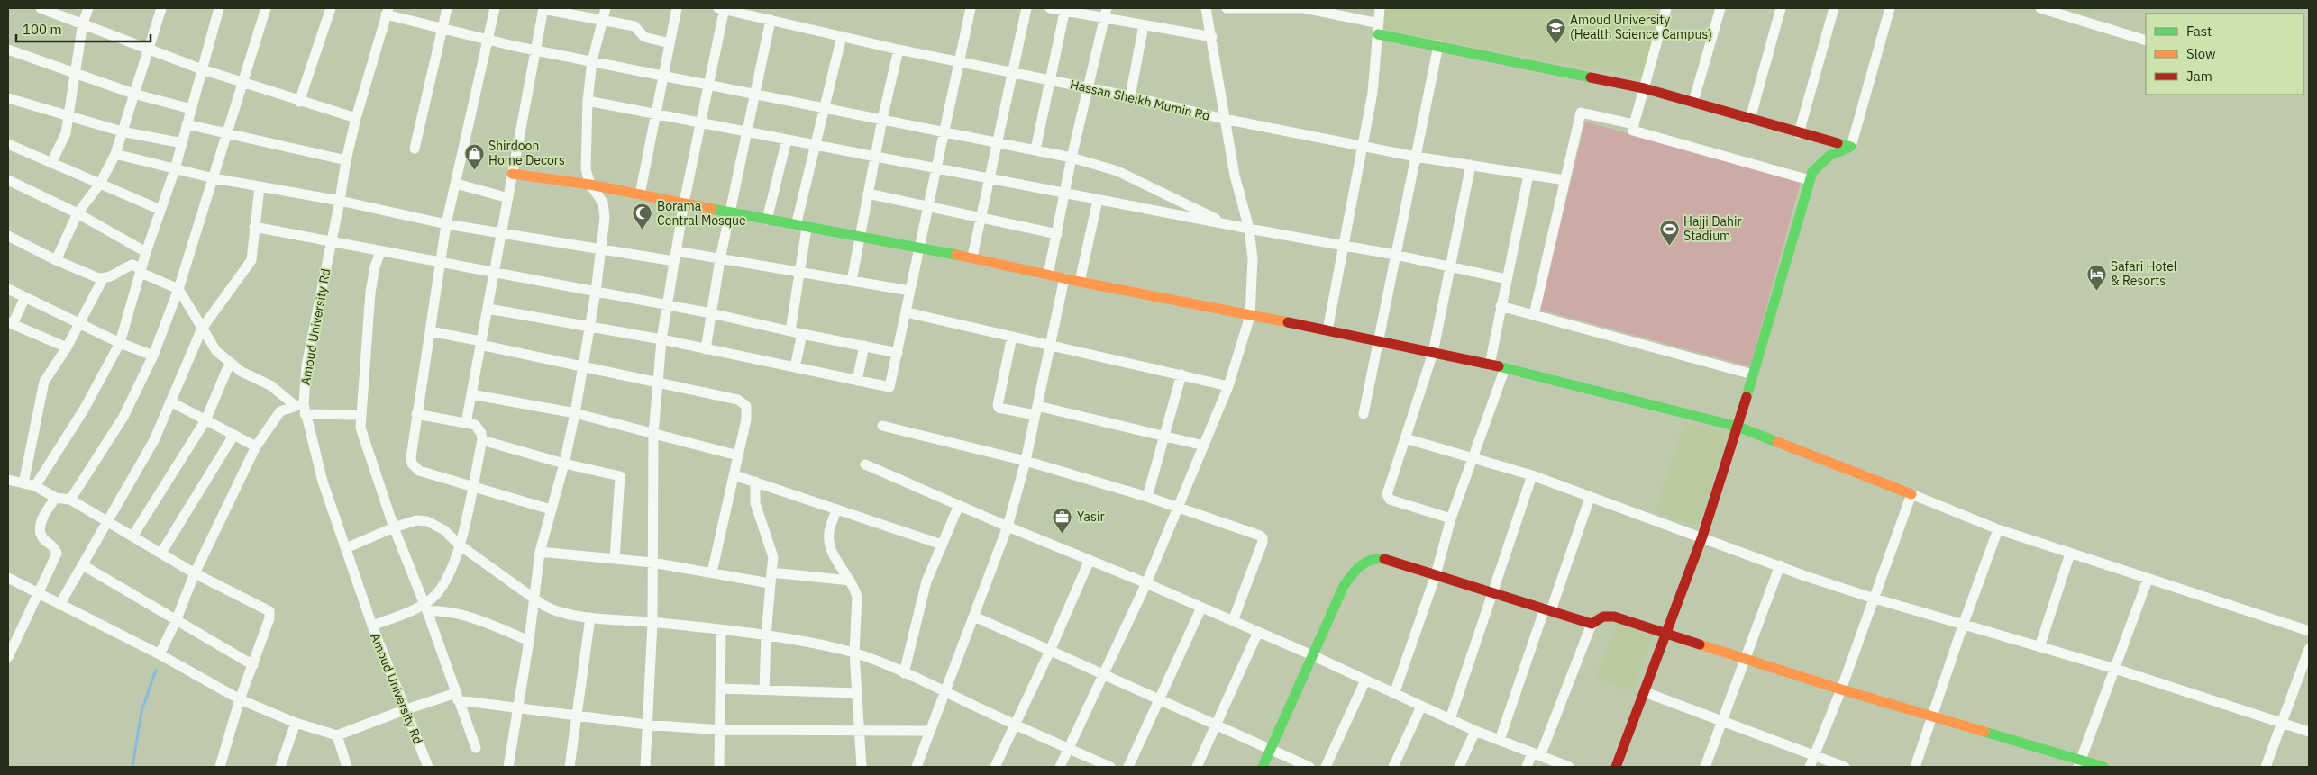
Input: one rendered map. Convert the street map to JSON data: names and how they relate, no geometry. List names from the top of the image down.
{
  "streets": {
    "street": ["Hassan Sheikh Mumin Rd", "Amoud University Rd"]
  },
  "places": {
    "school or university": ["Amoud University (Health Science Campus)"],
    "shop": ["Shirdoon Home Decors"],
    "mosque": ["Borama Central Mosque"],
    "sports": ["Hajji Dahir Stadium"],
    "hotel": ["Safari Hotel & Resorts"],
    "office": ["Yasir"]
  },
  "legend": ["Fast", "Slow", "Jam"],
  "scale_bar": "100 m"
}
